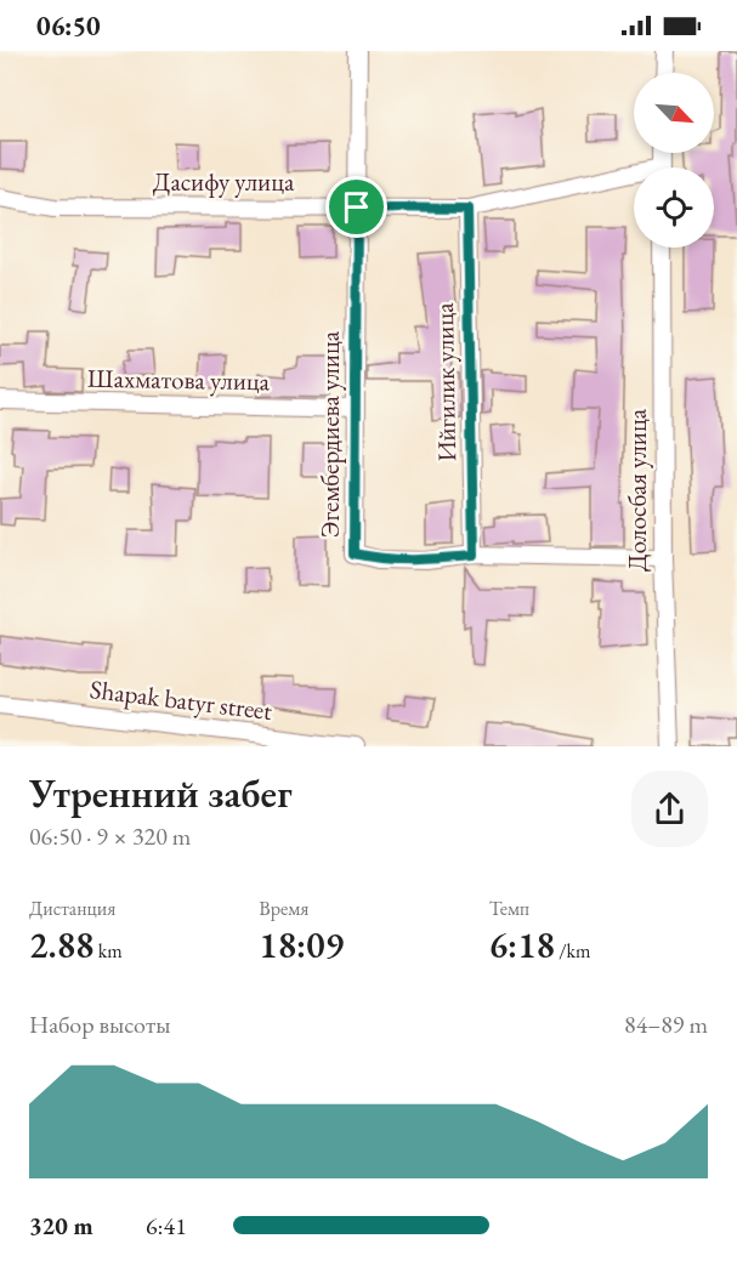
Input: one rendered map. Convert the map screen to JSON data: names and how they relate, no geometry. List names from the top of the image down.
{
  "streets": {
    "street": [
      "Дасифу улица",
      "Шахматова улица",
      "Ийгилик улица",
      "Эгембердиева улица",
      "Долосбая улица",
      "Shapak batyr street"
    ]
  },
  "crossings": [
    ["Дасифу улица", "Ийгилик улица"],
    ["Дасифу улица", "Эгембердиева улица"],
    ["Шахматова улица", "Эгембердиева улица"],
    ["Ийгилик улица", "Эгембердиева улица"],
    ["Эгембердиева улица", "Долосбая улица"]
  ],
  "north": "bottom right",
  "page": {
    "status": "06:50",
    "heading": ["Утренний забег", "06:50 · 9 × 320 m"],
    "stats": [
      ["Дистанция", "2.88 km"],
      ["Время", "18:09"],
      ["Темп", "6:18 /km"]
    ],
    "chart": ["Набор высоты", "84–89 m"],
    "list": [
      {
        "name": "320 m",
        "note": "6:41"
      }
    ]
  }
}
